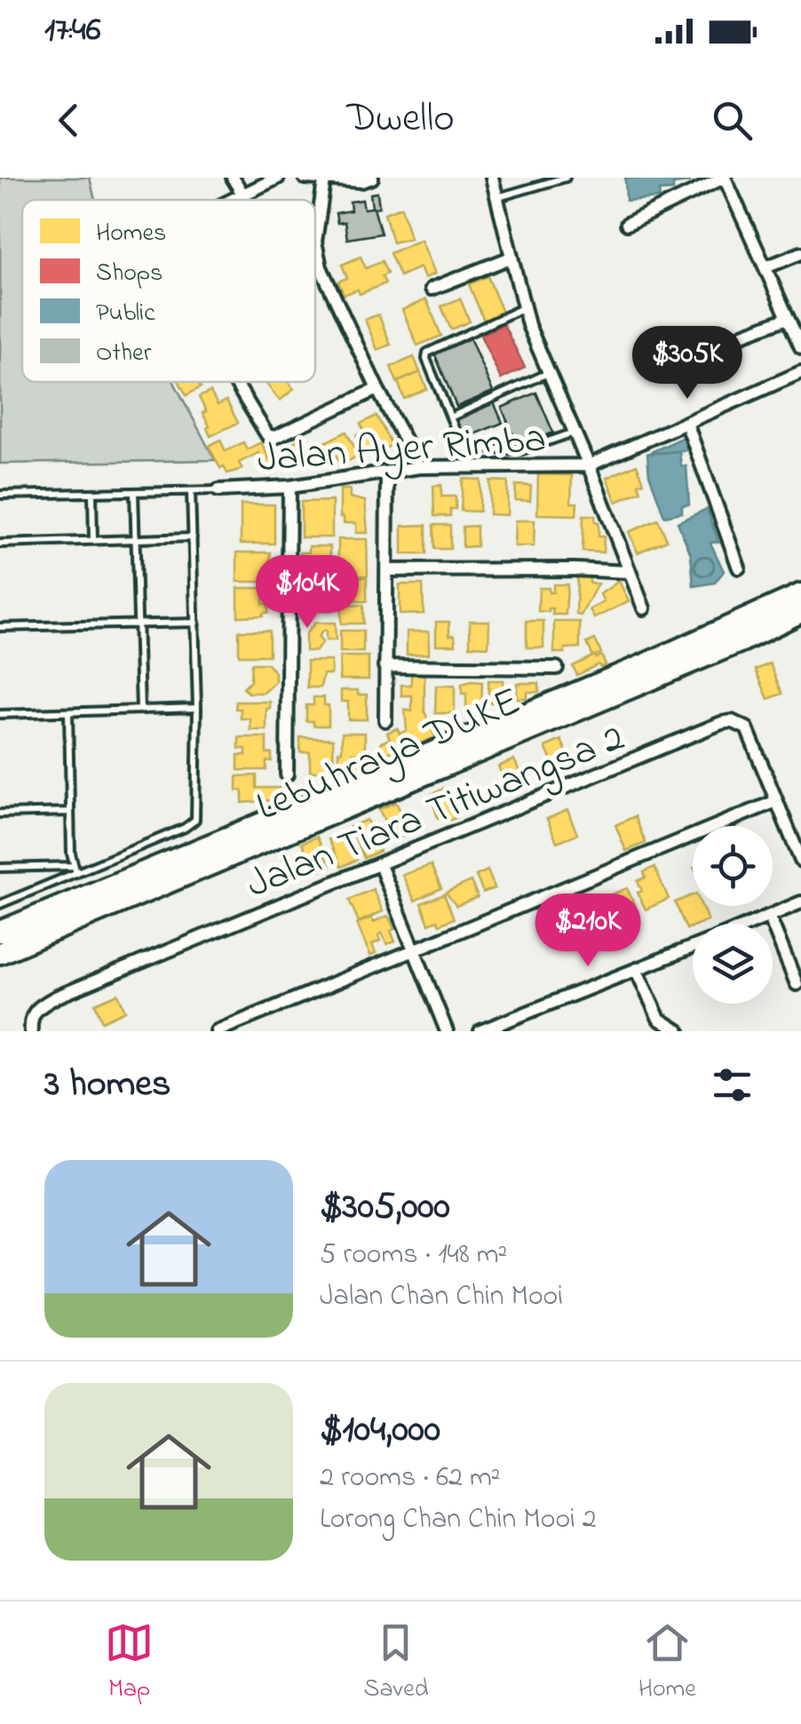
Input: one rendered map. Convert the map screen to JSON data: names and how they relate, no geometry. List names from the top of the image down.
{
  "streets": {
    "highway": ["Lebuhraya DUKE"],
    "street": ["Jalan Ayer Rimba", "Jalan Tiara Titiwangsa 2"]
  },
  "legend": [
    "Homes",
    "Shops",
    "Public",
    "Other"
  ],
  "page": {
    "status": "17:46",
    "header": "Dwello",
    "price": ["$305K", "$104K", "$210K"],
    "heading": "3 homes",
    "list": [
      {
        "name": "$305,000",
        "note": "5 rooms · 148 m² · Jalan Chan Chin Mooi"
      },
      {
        "name": "$104,000",
        "note": "2 rooms · 62 m² · Lorong Chan Chin Mooi 2"
      }
    ],
    "tabs": ["Map", "Saved", "Home"]
  }
}
